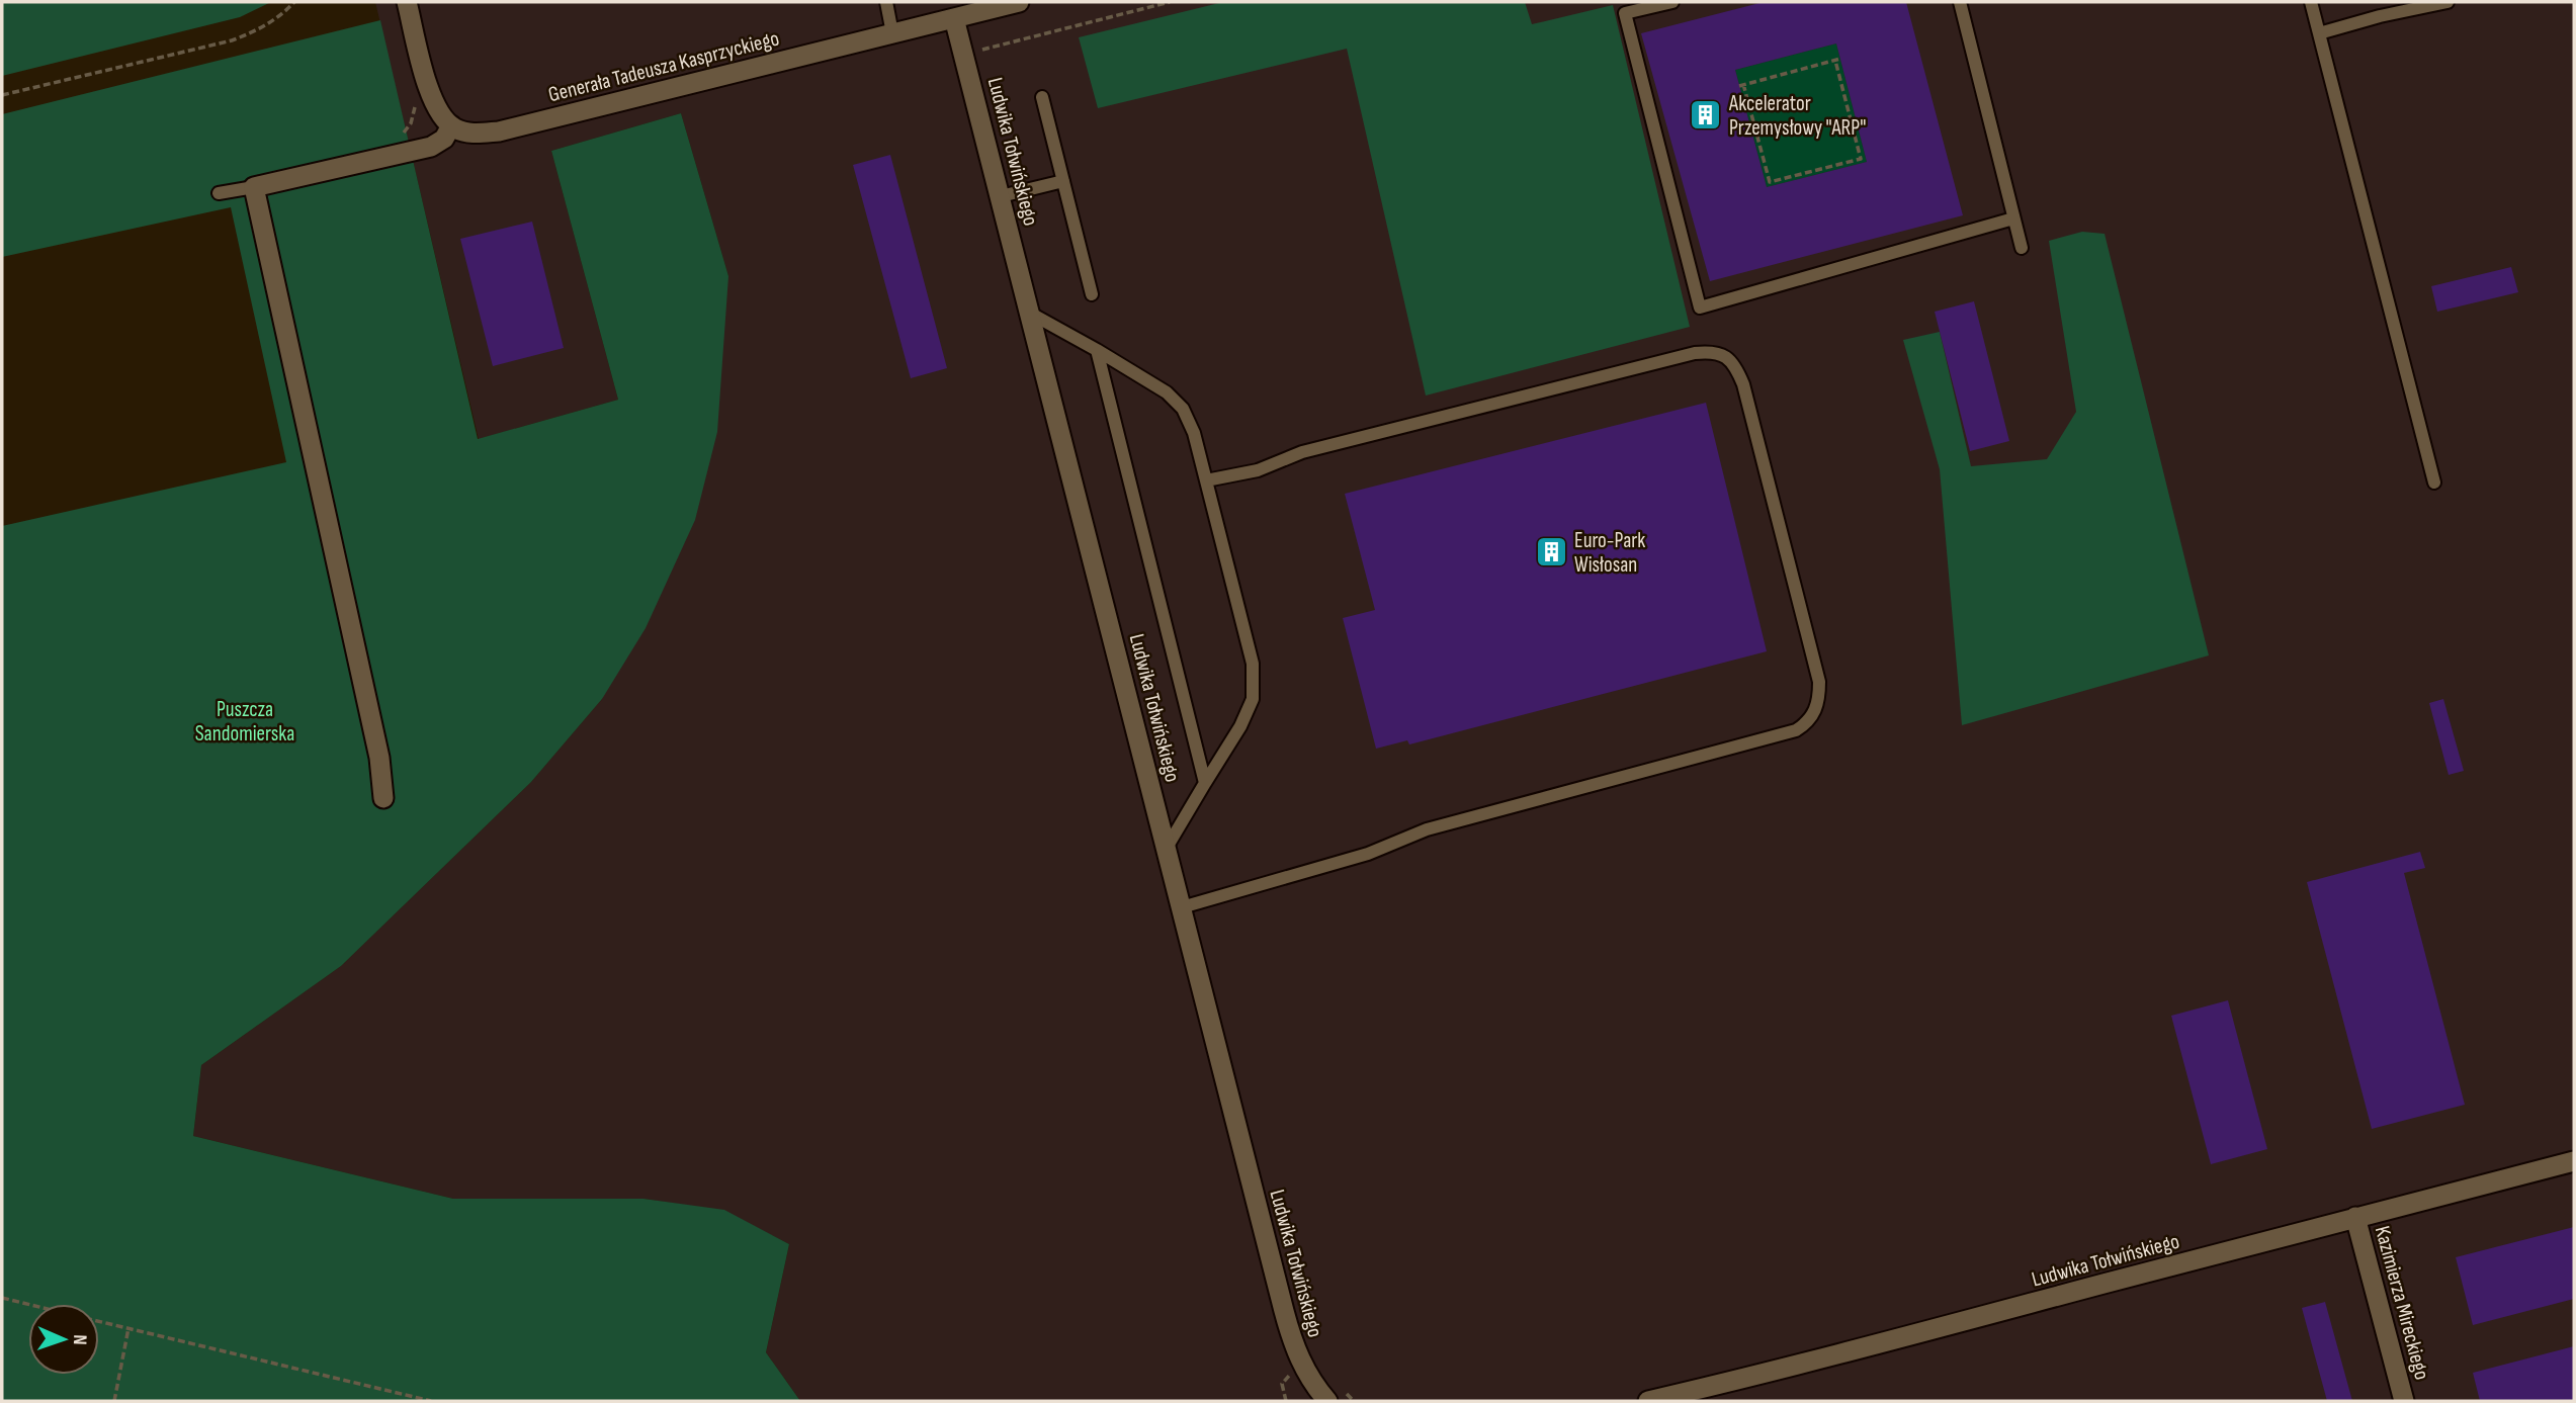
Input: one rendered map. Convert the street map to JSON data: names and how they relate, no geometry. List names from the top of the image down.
{
  "streets": {
    "street": ["Generała Tadeusza Kasprzyckiego", "Ludwika Tołwińskiego", "Kazimierza Mireckiego"]
  },
  "crossings": [
    ["Generała Tadeusza Kasprzyckiego", "Ludwika Tołwińskiego"],
    ["Ludwika Tołwińskiego", "Kazimierza Mireckiego"]
  ],
  "parks": ["Puszcza Sandomierska"],
  "places": {
    "building": ["Akcelerator Przemysłowy \"ARP\"", "Euro-Park Wisłosan"]
  },
  "north": "right"
}
